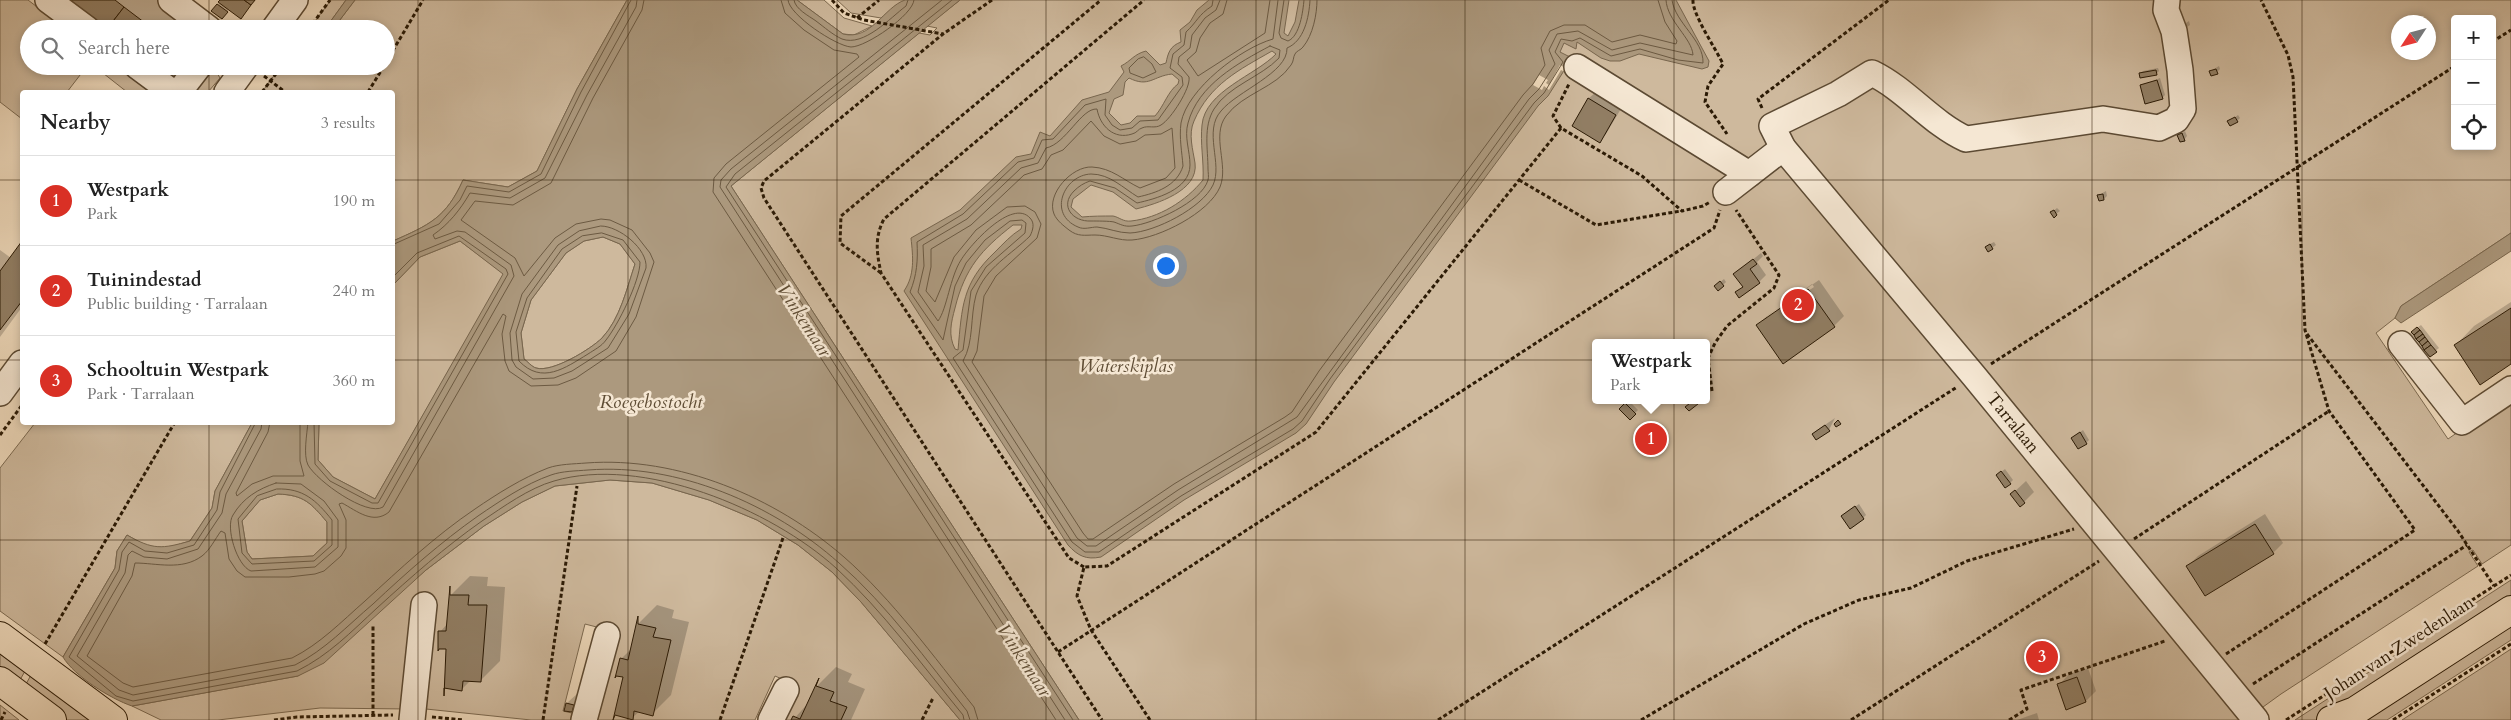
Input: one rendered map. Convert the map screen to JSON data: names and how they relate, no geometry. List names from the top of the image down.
{
  "streets": {
    "main road": ["Johan van Zwedenlaan"],
    "street": ["Tarralaan"]
  },
  "water": ["Vinkemaar", "Waterskiplas", "Roegebostocht"],
  "north": "bottom left",
  "page": {
    "map_buttons": ["+", "−"],
    "search": "Search here",
    "heading": ["Nearby", "3 results"],
    "list": [
      {
        "mark": "1",
        "name": "Westpark",
        "note": "Park",
        "value": "190 m"
      },
      {
        "mark": "2",
        "name": "Tuinindestad",
        "note": "Public building · Tarralaan",
        "value": "240 m"
      },
      {
        "mark": "3",
        "name": "Schooltuin Westpark",
        "note": "Park · Tarralaan",
        "value": "360 m"
      }
    ],
    "pins": ["2", "1", "3"],
    "popup": ["Westpark", "Park"]
  }
}
